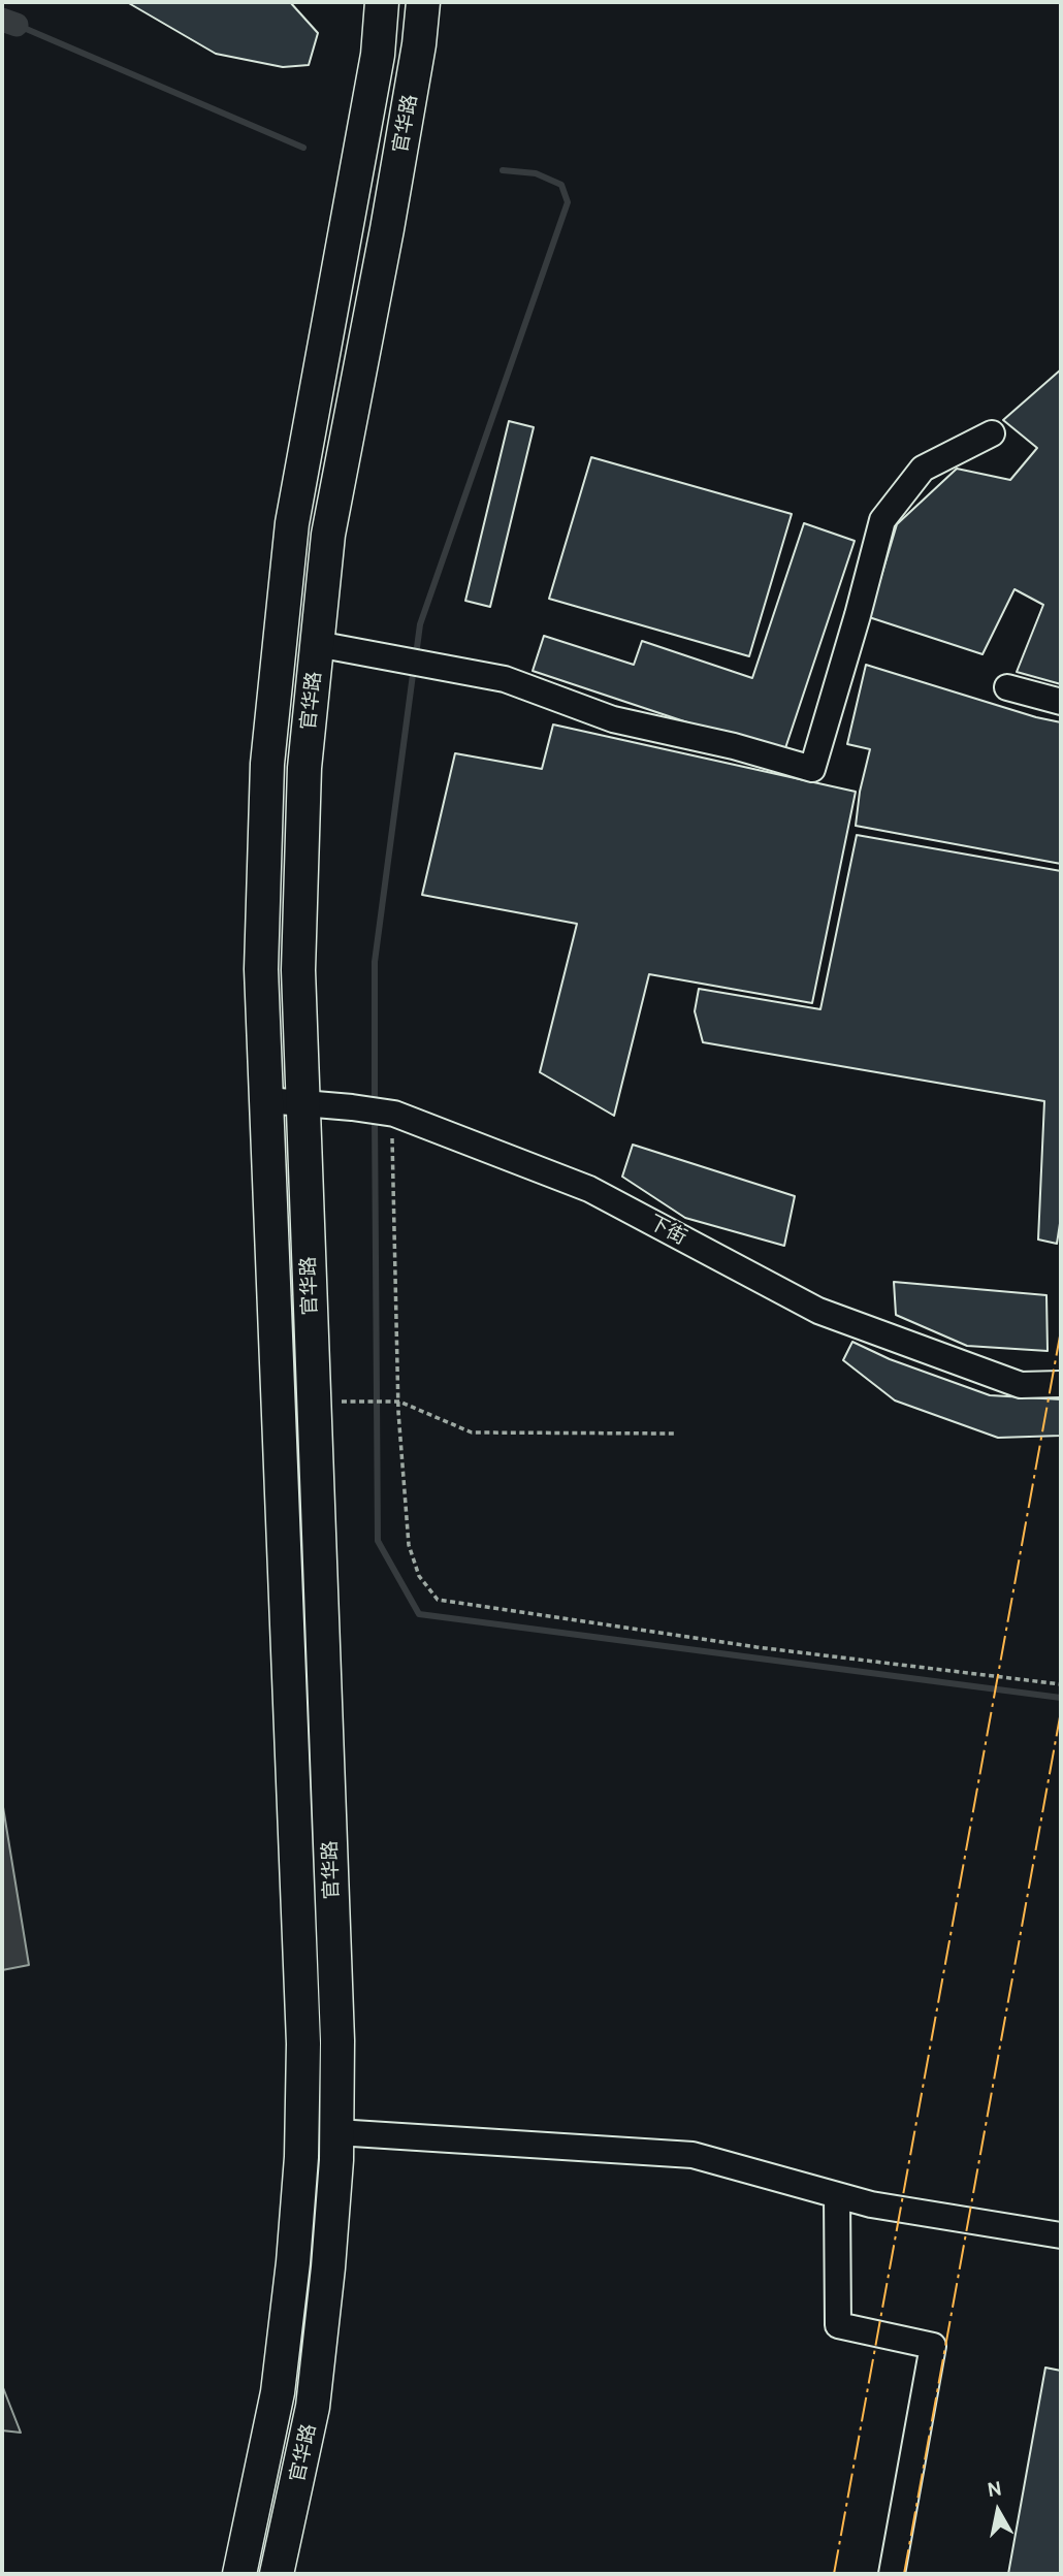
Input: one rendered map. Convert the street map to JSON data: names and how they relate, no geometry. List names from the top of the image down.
{
  "streets": {
    "main road": ["官华路"],
    "street": ["下街"]
  },
  "crossings": [
    ["官华路", "下街"]
  ],
  "north": "top"
}
